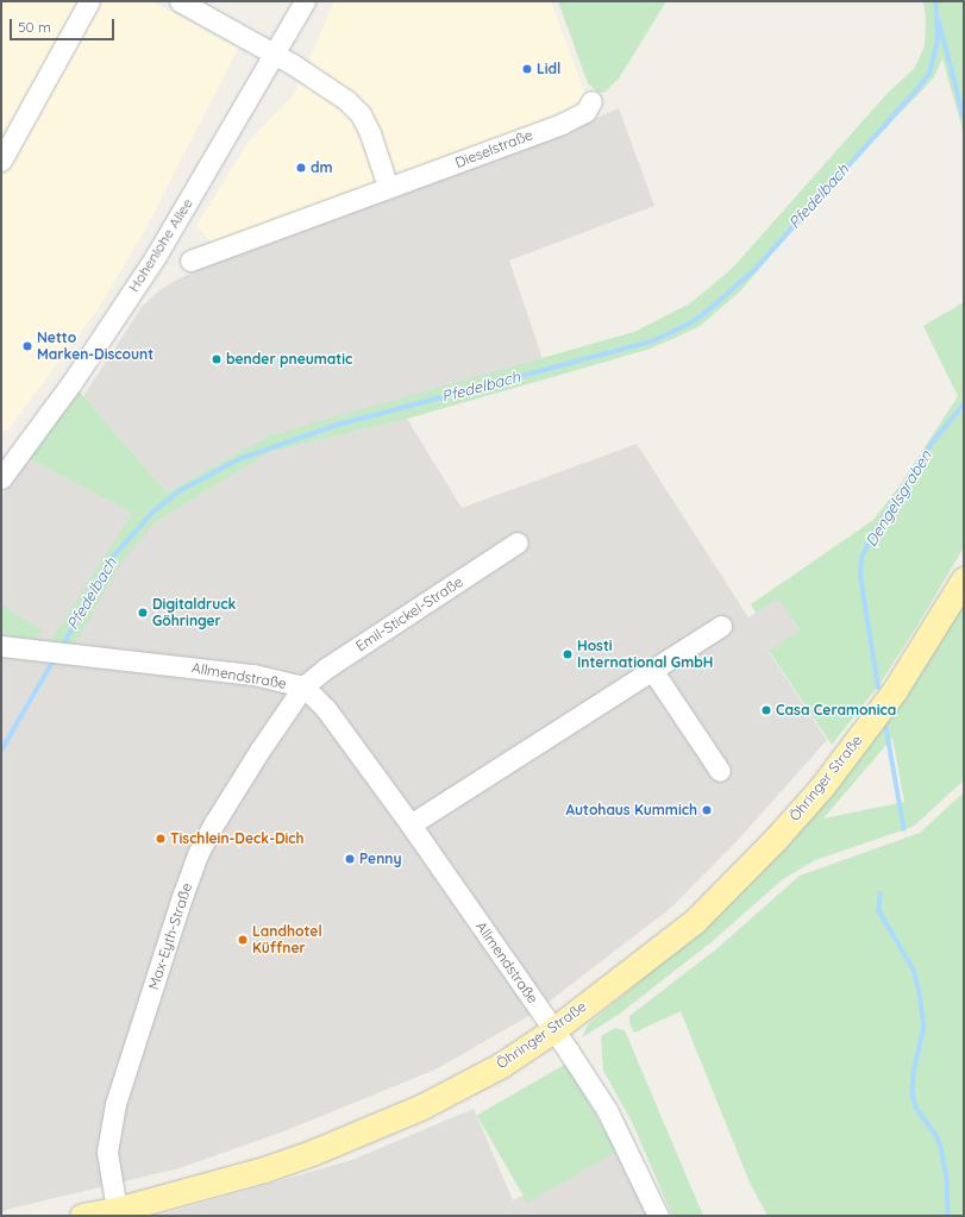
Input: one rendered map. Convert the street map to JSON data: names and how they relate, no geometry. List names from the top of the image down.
{
  "streets": {
    "main road": ["Öhringer Straße"],
    "street": [
      "Dieselstraße",
      "Hohenlohe Allee",
      "Emil-Stickel-Straße",
      "Allmendstraße",
      "Max-Eyth-Straße"
    ]
  },
  "crossings": [
    ["Emil-Stickel-Straße", "Allmendstraße"],
    ["Emil-Stickel-Straße", "Max-Eyth-Straße"],
    ["Allmendstraße", "Öhringer Straße"],
    ["Allmendstraße", "Max-Eyth-Straße"],
    ["Öhringer Straße", "Max-Eyth-Straße"]
  ],
  "water": ["Pfedelbach", "Dengelsgraben"],
  "places": [
    "Lidl",
    "dm",
    "Netto Marken-Discount",
    "bender pneumatic",
    "Digitaldruck Göhringer",
    "Hosti International GmbH",
    "Casa Ceramonica",
    "Autohaus Kummich",
    "Tischlein-Deck-Dich",
    "Penny",
    "Landhotel Küffner"
  ],
  "scale_bar": "50 m"
}
